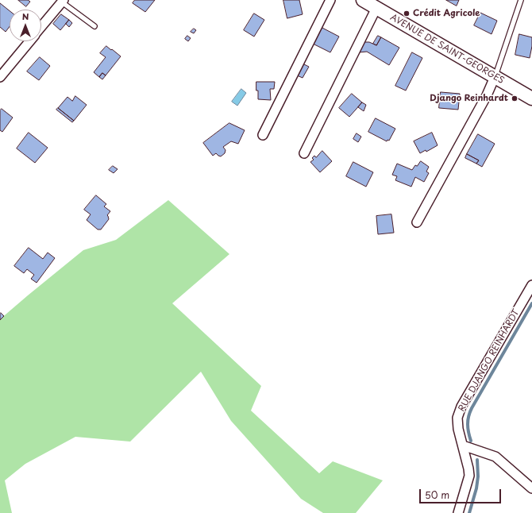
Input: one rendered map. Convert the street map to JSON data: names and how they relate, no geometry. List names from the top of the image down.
{
  "streets": {
    "main road": ["AVENUE DE SAINT-GEORGES"],
    "street": ["RUE DJANGO REINHARDT"]
  },
  "places": ["Crédit Agricole", "Django Reinhardt"],
  "scale_bar": "50 m",
  "north": "top"
}
